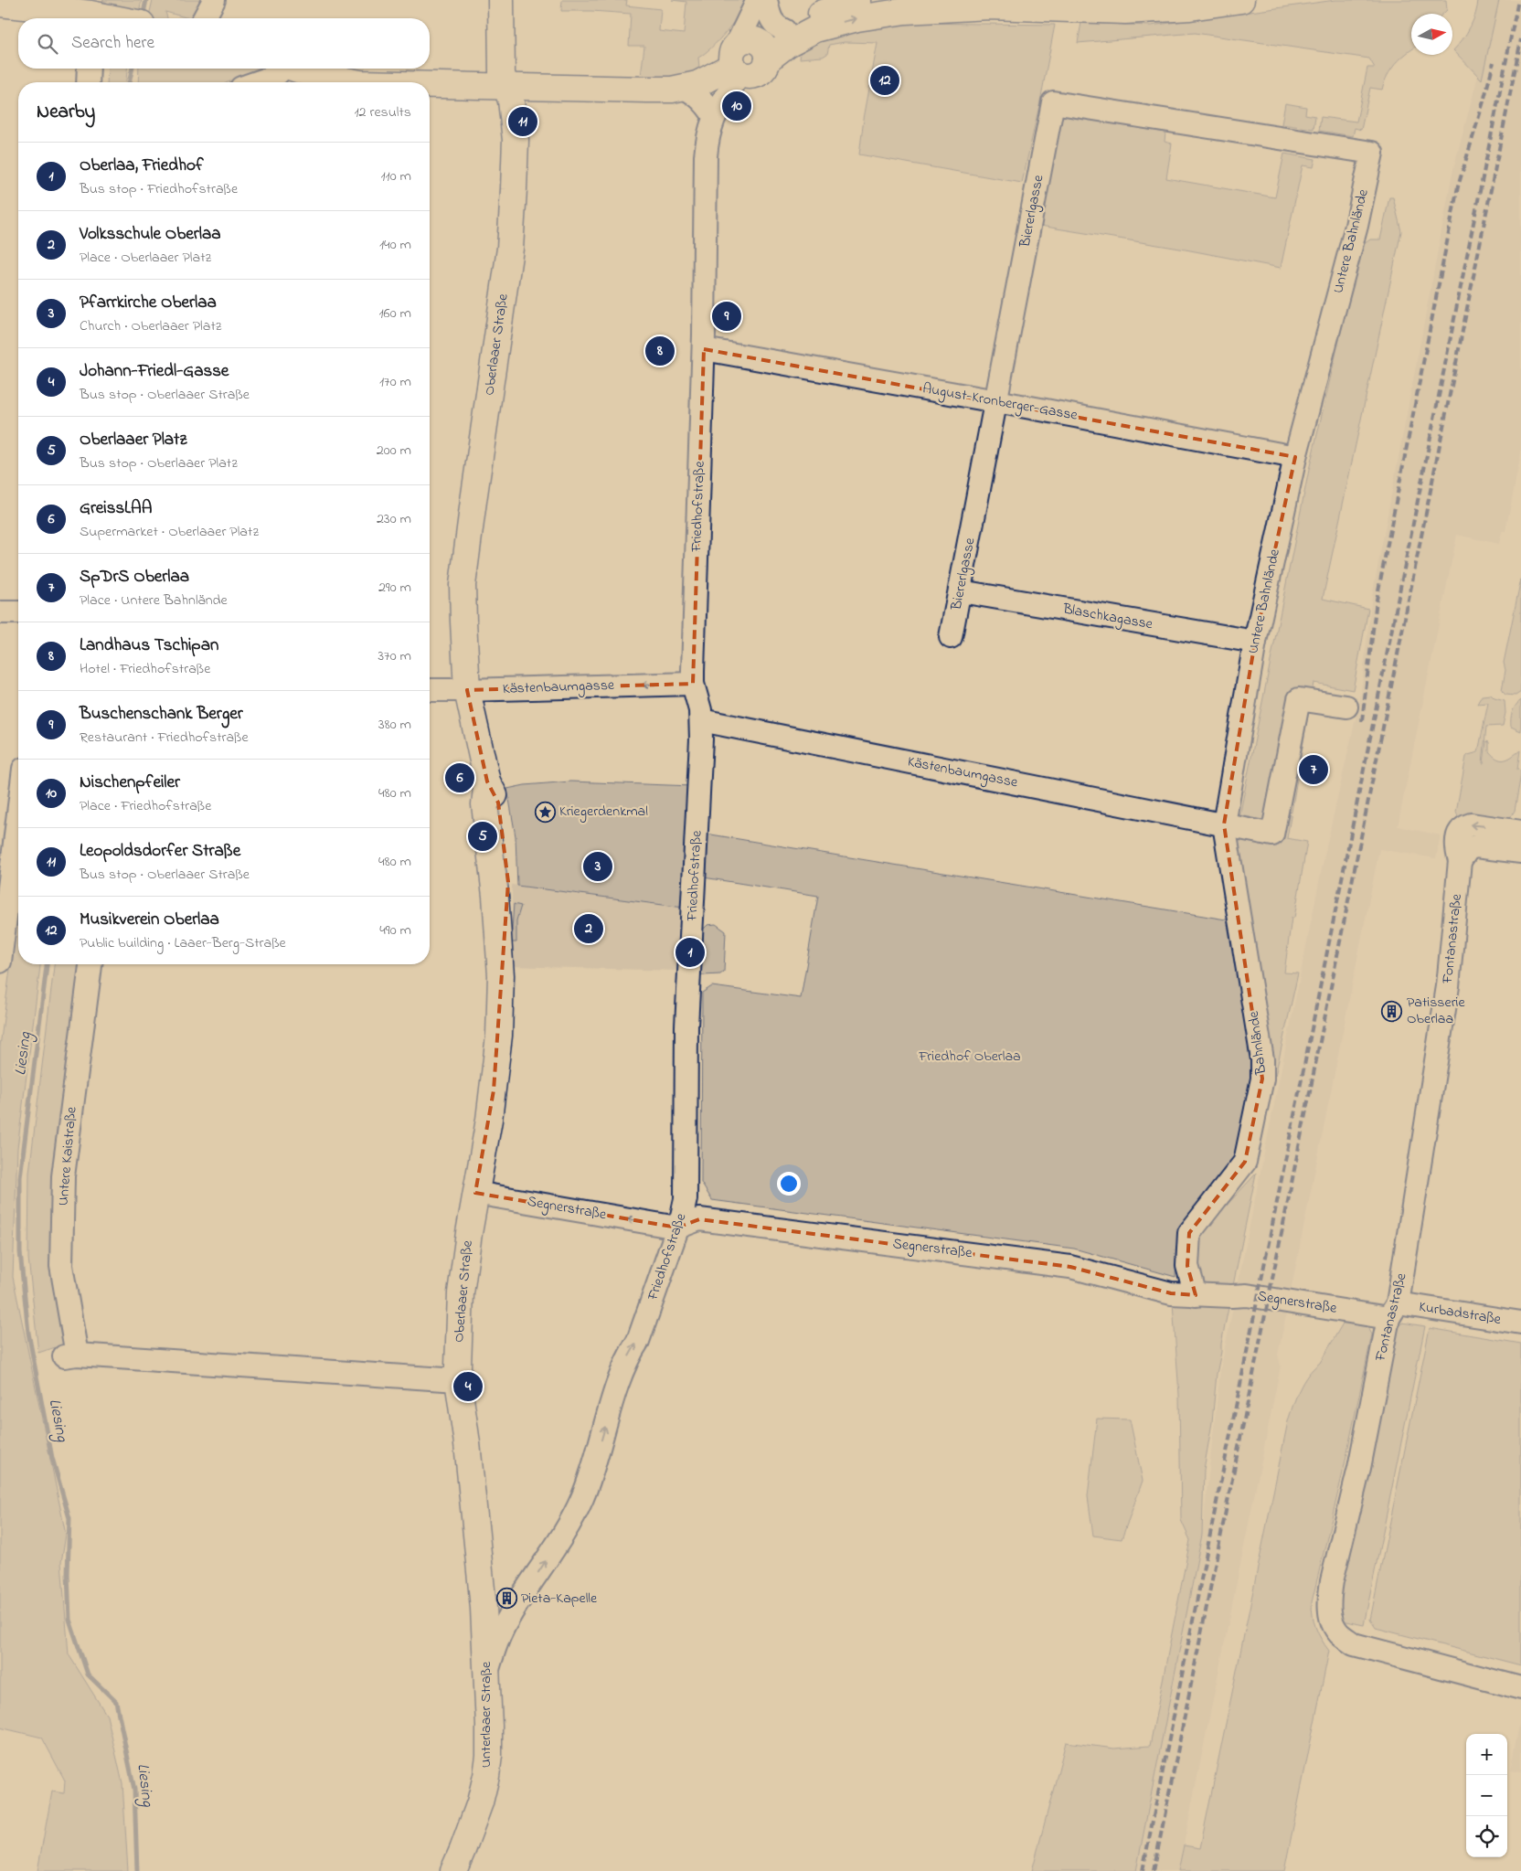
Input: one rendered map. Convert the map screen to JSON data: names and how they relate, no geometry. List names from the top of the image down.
{
  "streets": {
    "main road": ["Oberlaaer Straße", "Unterlaaer Straße"],
    "street": [
      "Biererlgasse",
      "Untere Bahnlände",
      "August-Kronberger-Gasse",
      "Friedhofstraße",
      "Blaschkagasse",
      "Kästenbaumgasse",
      "Fontanastraße",
      "Bahnlände",
      "Untere Kaistraße",
      "Segnerstraße",
      "Kurbadstraße"
    ]
  },
  "crossings": [
    ["Biererlgasse", "Untere Bahnlände"],
    ["Biererlgasse", "August-Kronberger-Gasse"],
    ["Biererlgasse", "Blaschkagasse"],
    ["Untere Bahnlände", "August-Kronberger-Gasse"],
    ["Untere Bahnlände", "Blaschkagasse"],
    ["Untere Bahnlände", "Kästenbaumgasse"],
    ["Untere Bahnlände", "Bahnlände"],
    ["Oberlaaer Straße", "Kästenbaumgasse"],
    ["Oberlaaer Straße", "Untere Kaistraße"],
    ["Oberlaaer Straße", "Segnerstraße"],
    ["Oberlaaer Straße", "Unterlaaer Straße"],
    ["August-Kronberger-Gasse", "Friedhofstraße"],
    ["Friedhofstraße", "Kästenbaumgasse"],
    ["Friedhofstraße", "Segnerstraße"],
    ["Friedhofstraße", "Unterlaaer Straße"],
    ["Kästenbaumgasse", "Bahnlände"],
    ["Fontanastraße", "Segnerstraße"],
    ["Fontanastraße", "Kurbadstraße"],
    ["Bahnlände", "Segnerstraße"],
    ["Segnerstraße", "Kurbadstraße"]
  ],
  "water": ["Liesing"],
  "parks": ["Friedhof Oberlaa"],
  "places": {
    "place": ["Kriegerdenkmal"],
    "building": ["Patisserie Oberlaa", "Pieta-Kapelle"]
  },
  "north": "right",
  "page": {
    "search": "Search here",
    "pins": [
      "12",
      "10",
      "11",
      "9",
      "8",
      "7",
      "6",
      "5",
      "3",
      "2",
      "1",
      "4"
    ],
    "heading": ["Nearby", "12 results"],
    "list": [
      {
        "mark": "1",
        "name": "Oberlaa, Friedhof",
        "note": "Bus stop · Friedhofstraße",
        "value": "110 m"
      },
      {
        "mark": "2",
        "name": "Volksschule Oberlaa",
        "note": "Place · Oberlaaer Platz",
        "value": "140 m"
      },
      {
        "mark": "3",
        "name": "Pfarrkirche Oberlaa",
        "note": "Church · Oberlaaer Platz",
        "value": "160 m"
      },
      {
        "mark": "4",
        "name": "Johann-Friedl-Gasse",
        "note": "Bus stop · Oberlaaer Straße",
        "value": "170 m"
      },
      {
        "mark": "5",
        "name": "Oberlaaer Platz",
        "note": "Bus stop · Oberlaaer Platz",
        "value": "200 m"
      },
      {
        "mark": "6",
        "name": "GreissLAA",
        "note": "Supermarket · Oberlaaer Platz",
        "value": "230 m"
      },
      {
        "mark": "7",
        "name": "SpDrS Oberlaa",
        "note": "Place · Untere Bahnlände",
        "value": "290 m"
      },
      {
        "mark": "8",
        "name": "Landhaus Tschipan",
        "note": "Hotel · Friedhofstraße",
        "value": "370 m"
      },
      {
        "mark": "9",
        "name": "Buschenschank Berger",
        "note": "Restaurant · Friedhofstraße",
        "value": "380 m"
      },
      {
        "mark": "10",
        "name": "Nischenpfeiler",
        "note": "Place · Friedhofstraße",
        "value": "480 m"
      },
      {
        "mark": "11",
        "name": "Leopoldsdorfer Straße",
        "note": "Bus stop · Oberlaaer Straße",
        "value": "480 m"
      },
      {
        "mark": "12",
        "name": "Musikverein Oberlaa",
        "note": "Public building · Laaer-Berg-Straße",
        "value": "490 m"
      }
    ],
    "map_buttons": ["+", "−"]
  }
}
